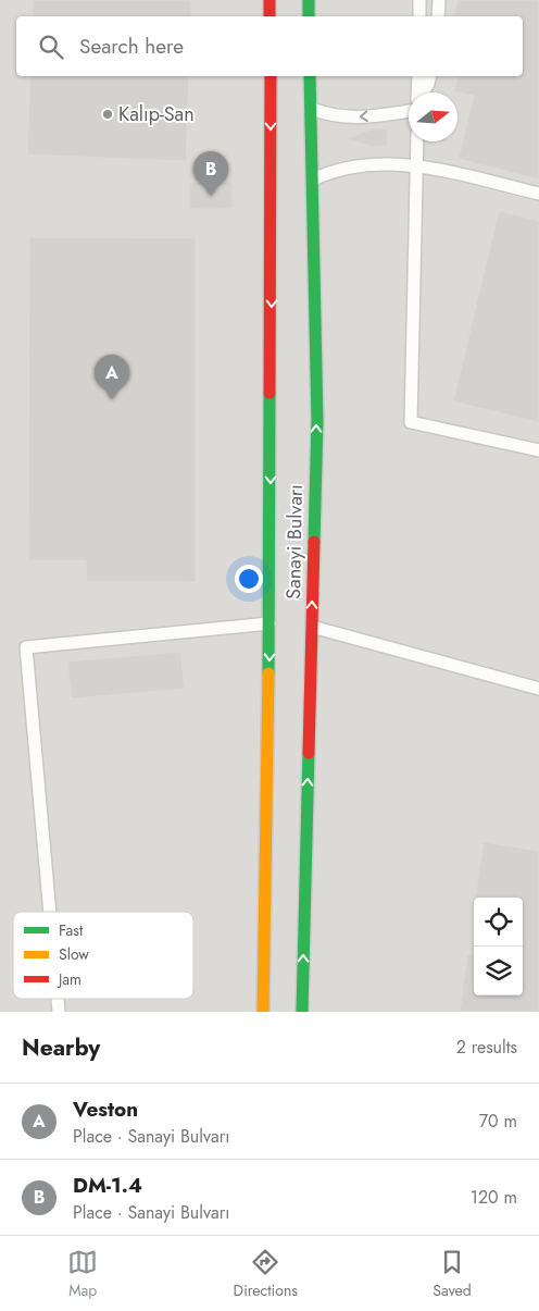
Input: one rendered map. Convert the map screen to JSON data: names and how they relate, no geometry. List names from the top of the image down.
{
  "streets": {
    "main road": ["Sanayi Bulvarı"]
  },
  "places": ["Kalıp-San"],
  "legend": ["Fast", "Slow", "Jam"],
  "north": "right",
  "page": {
    "search": "Search here",
    "pins": ["B", "A"],
    "heading": ["Nearby", "2 results"],
    "list": [
      {
        "mark": "A",
        "name": "Veston",
        "note": "Place · Sanayi Bulvarı",
        "value": "70 m"
      },
      {
        "mark": "B",
        "name": "DM-1.4",
        "note": "Place · Sanayi Bulvarı",
        "value": "120 m"
      }
    ],
    "nav": ["Map", "Directions", "Saved"]
  }
}
